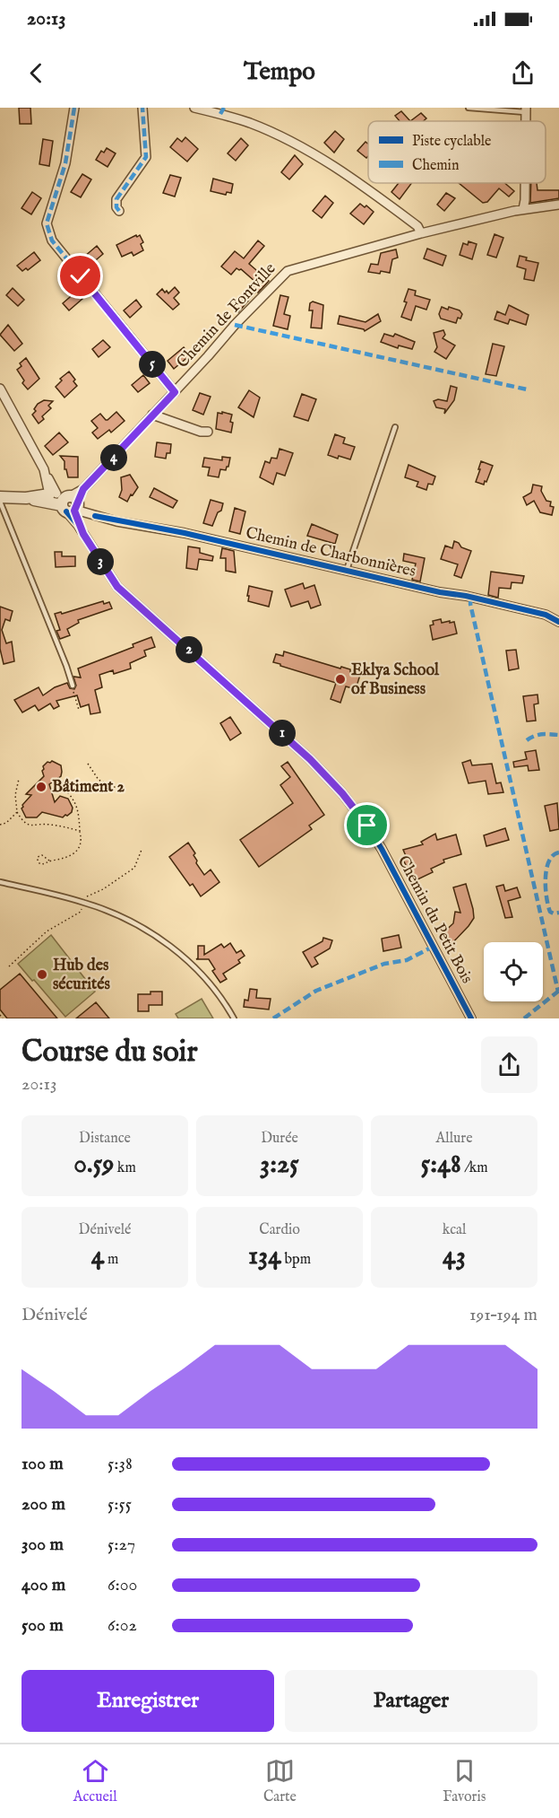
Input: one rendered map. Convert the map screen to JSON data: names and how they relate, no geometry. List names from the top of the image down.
{
  "streets": {
    "street": ["Chemin de Fontville", "Chemin de Charbonnières", "Chemin du Petit Bois"]
  },
  "crossings": [
    ["Chemin de Fontville", "Chemin de Charbonnières"],
    ["Chemin de Fontville", "Chemin du Petit Bois"],
    ["Chemin de Charbonnières", "Chemin du Petit Bois"]
  ],
  "places": ["Eklya School of Business", "Bâtiment 2", "Hub des sécurités"],
  "legend": ["Piste cyclable", "Chemin"],
  "page": {
    "status": "20:13",
    "header": "Tempo",
    "pins": [
      "5",
      "4",
      "3",
      "2",
      "1"
    ],
    "heading": ["Course du soir", "20:13"],
    "stats": [
      ["Distance", "0.59 km"],
      ["Durée", "3:25"],
      ["Allure", "5:48 /km"],
      ["Dénivelé", "4 m"],
      ["Cardio", "134 bpm"],
      ["kcal", "43"]
    ],
    "chart": ["Dénivelé", "191–194 m"],
    "list": [
      {
        "name": "100 m",
        "note": "5:38"
      },
      {
        "name": "200 m",
        "note": "5:55"
      },
      {
        "name": "300 m",
        "note": "5:27"
      },
      {
        "name": "400 m",
        "note": "6:00"
      },
      {
        "name": "500 m",
        "note": "6:02"
      }
    ],
    "buttons": ["Enregistrer", "Partager"],
    "tabs": ["Accueil", "Carte", "Favoris"]
  }
}
